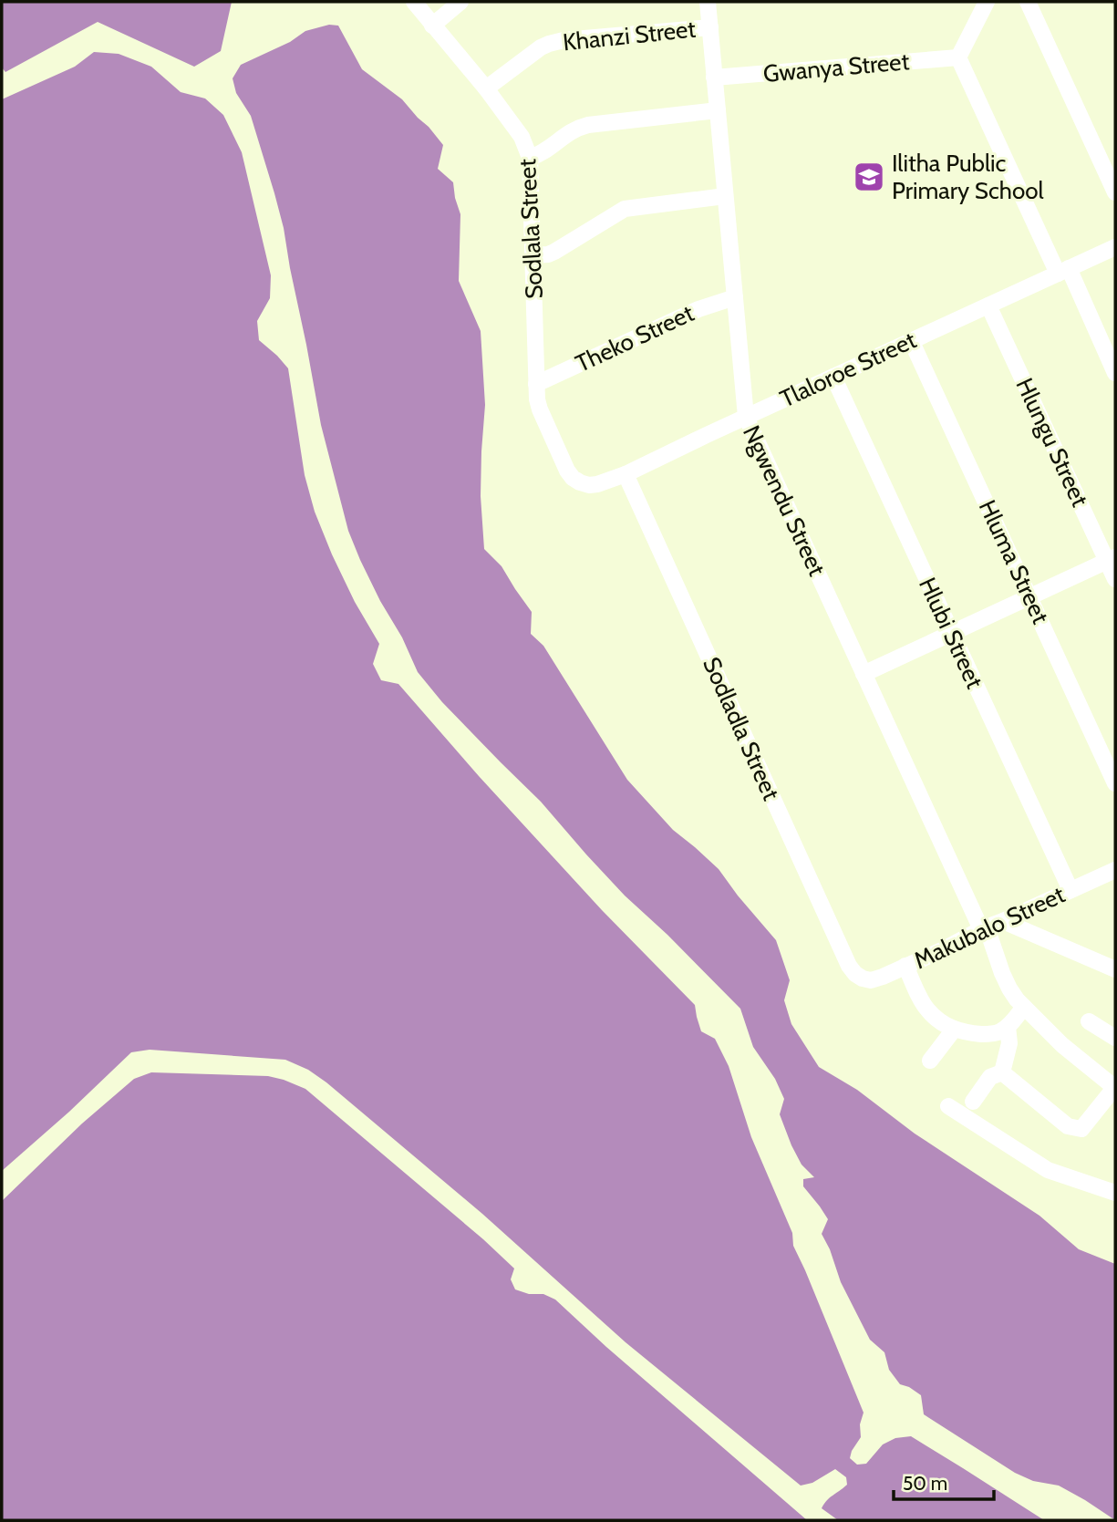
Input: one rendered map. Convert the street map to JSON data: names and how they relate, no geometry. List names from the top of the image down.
{
  "streets": {
    "street": [
      "Khanzi Street",
      "Gwanya Street",
      "Sodlala Street",
      "Theko Street",
      "Tlaloroe Street",
      "Hlungu Street",
      "Ngwendu Street",
      "Hluma Street",
      "Hlubi Street",
      "Sodladla Street",
      "Makubalo Street"
    ]
  },
  "crossings": [
    ["Khanzi Street", "Sodlala Street"],
    ["Khanzi Street", "Ngwendu Street"],
    ["Gwanya Street", "Ngwendu Street"],
    ["Sodlala Street", "Theko Street"],
    ["Sodlala Street", "Tlaloroe Street"],
    ["Theko Street", "Ngwendu Street"],
    ["Tlaloroe Street", "Hlungu Street"],
    ["Tlaloroe Street", "Ngwendu Street"],
    ["Tlaloroe Street", "Hluma Street"],
    ["Tlaloroe Street", "Hlubi Street"],
    ["Tlaloroe Street", "Sodladla Street"],
    ["Ngwendu Street", "Makubalo Street"],
    ["Hlubi Street", "Makubalo Street"],
    ["Sodladla Street", "Makubalo Street"]
  ],
  "places": {
    "school or university": ["Ilitha Public Primary School"]
  },
  "scale_bar": "50 m"
}
